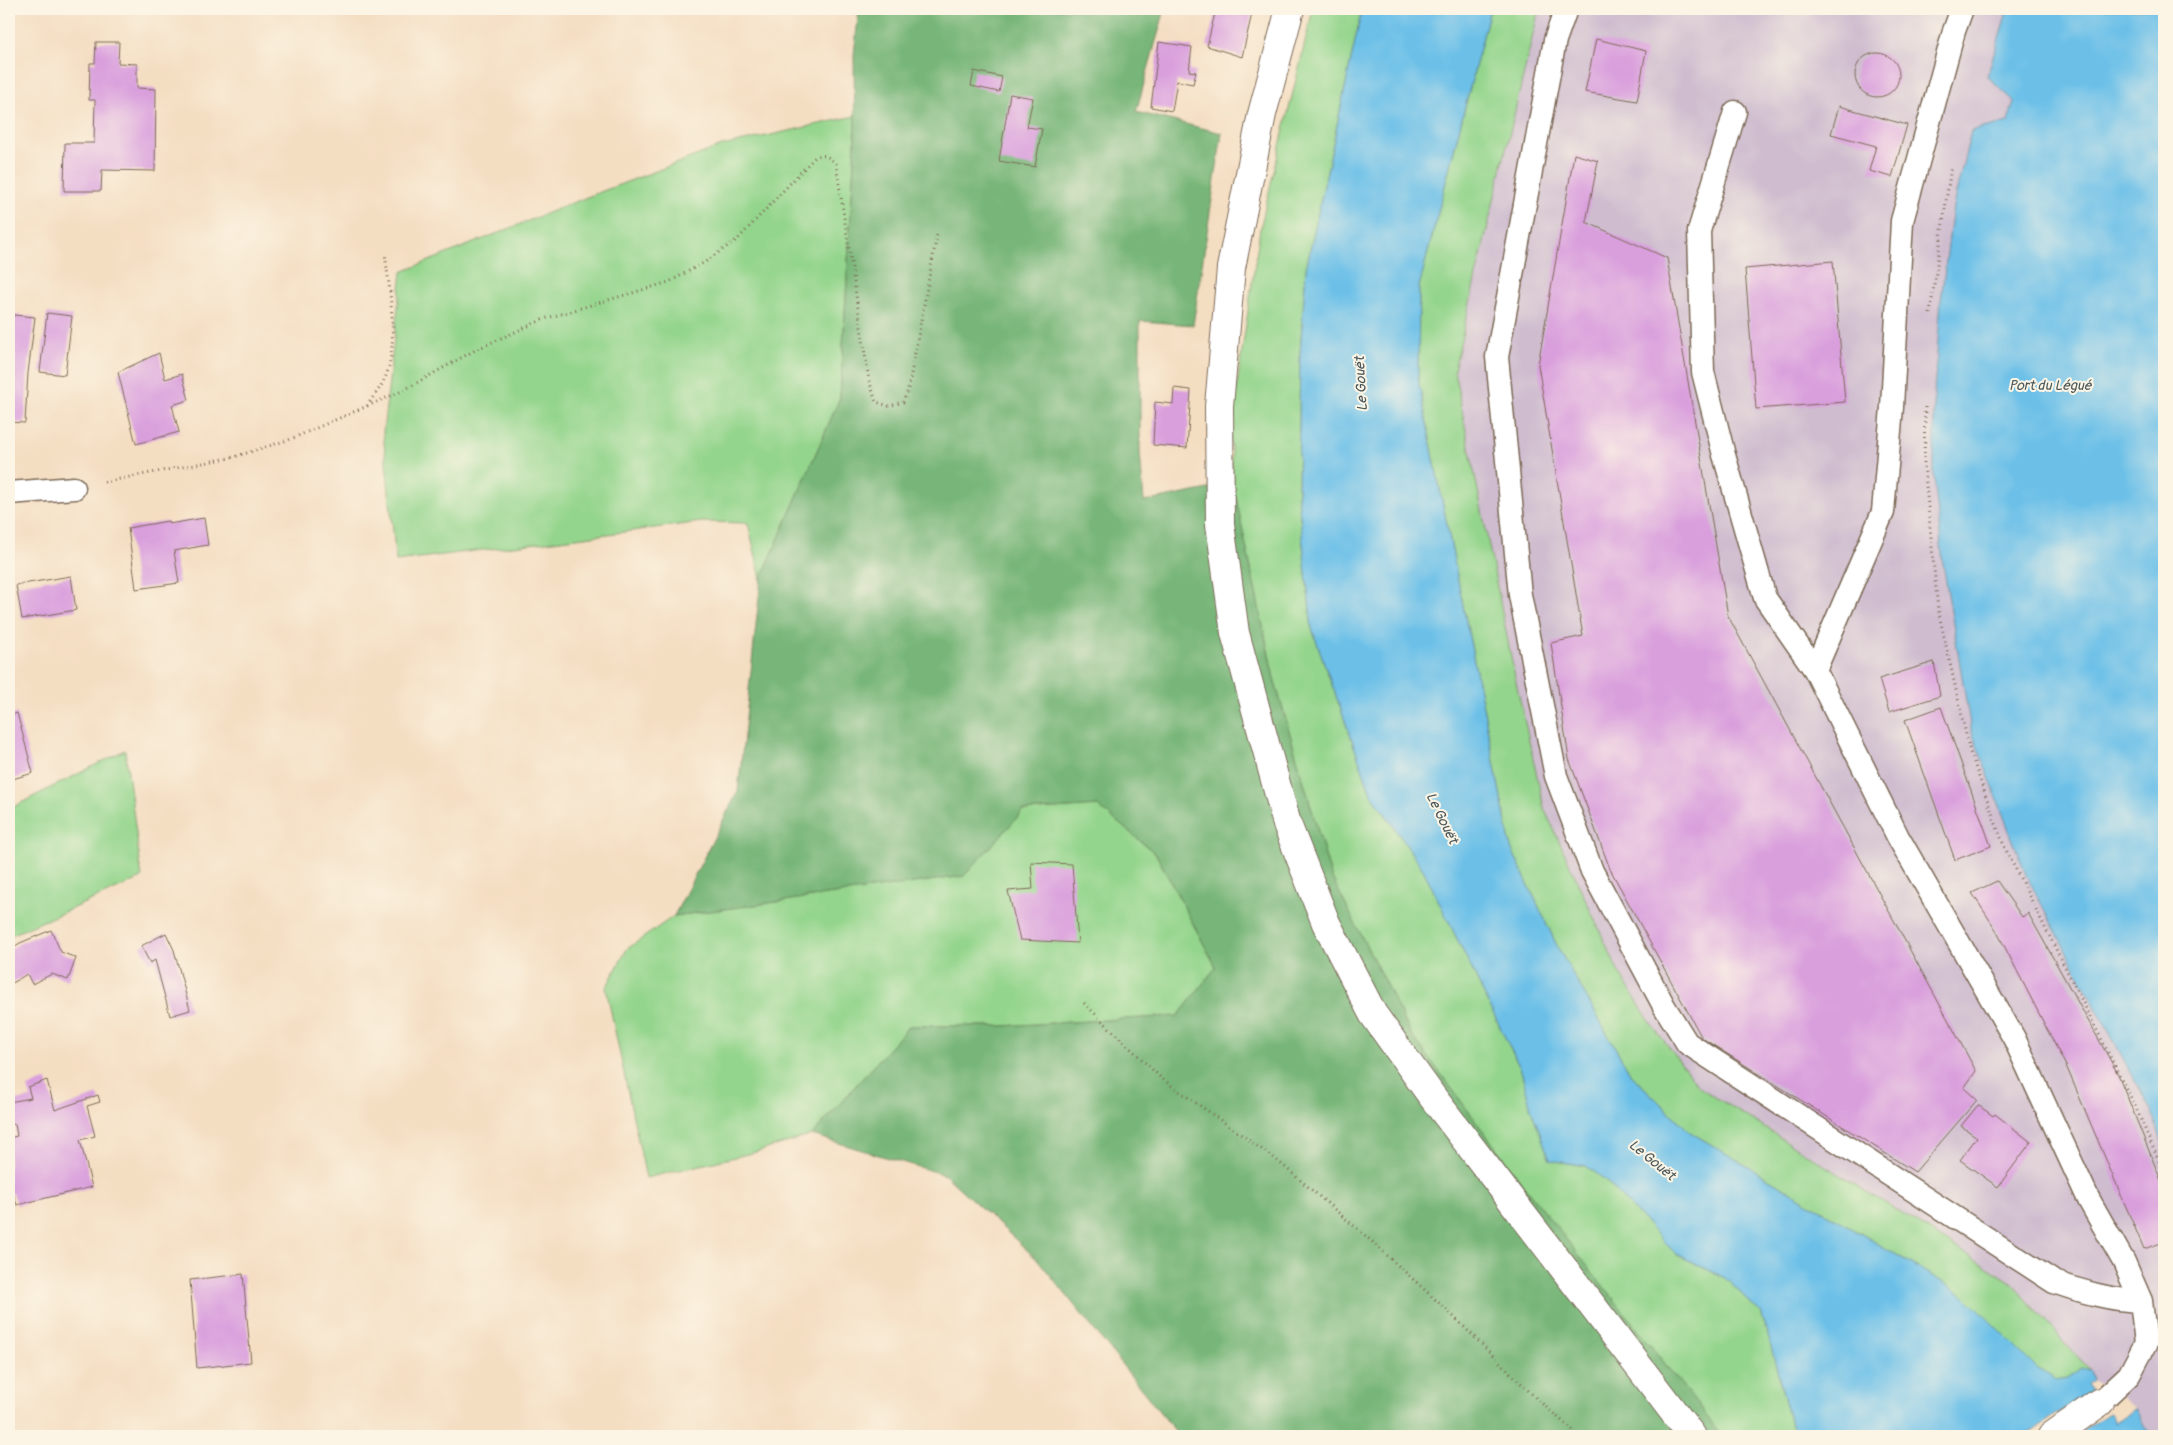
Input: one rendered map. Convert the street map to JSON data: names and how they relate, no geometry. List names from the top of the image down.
{
  "water": ["Le Gouët", "Port du Légué"]
}
